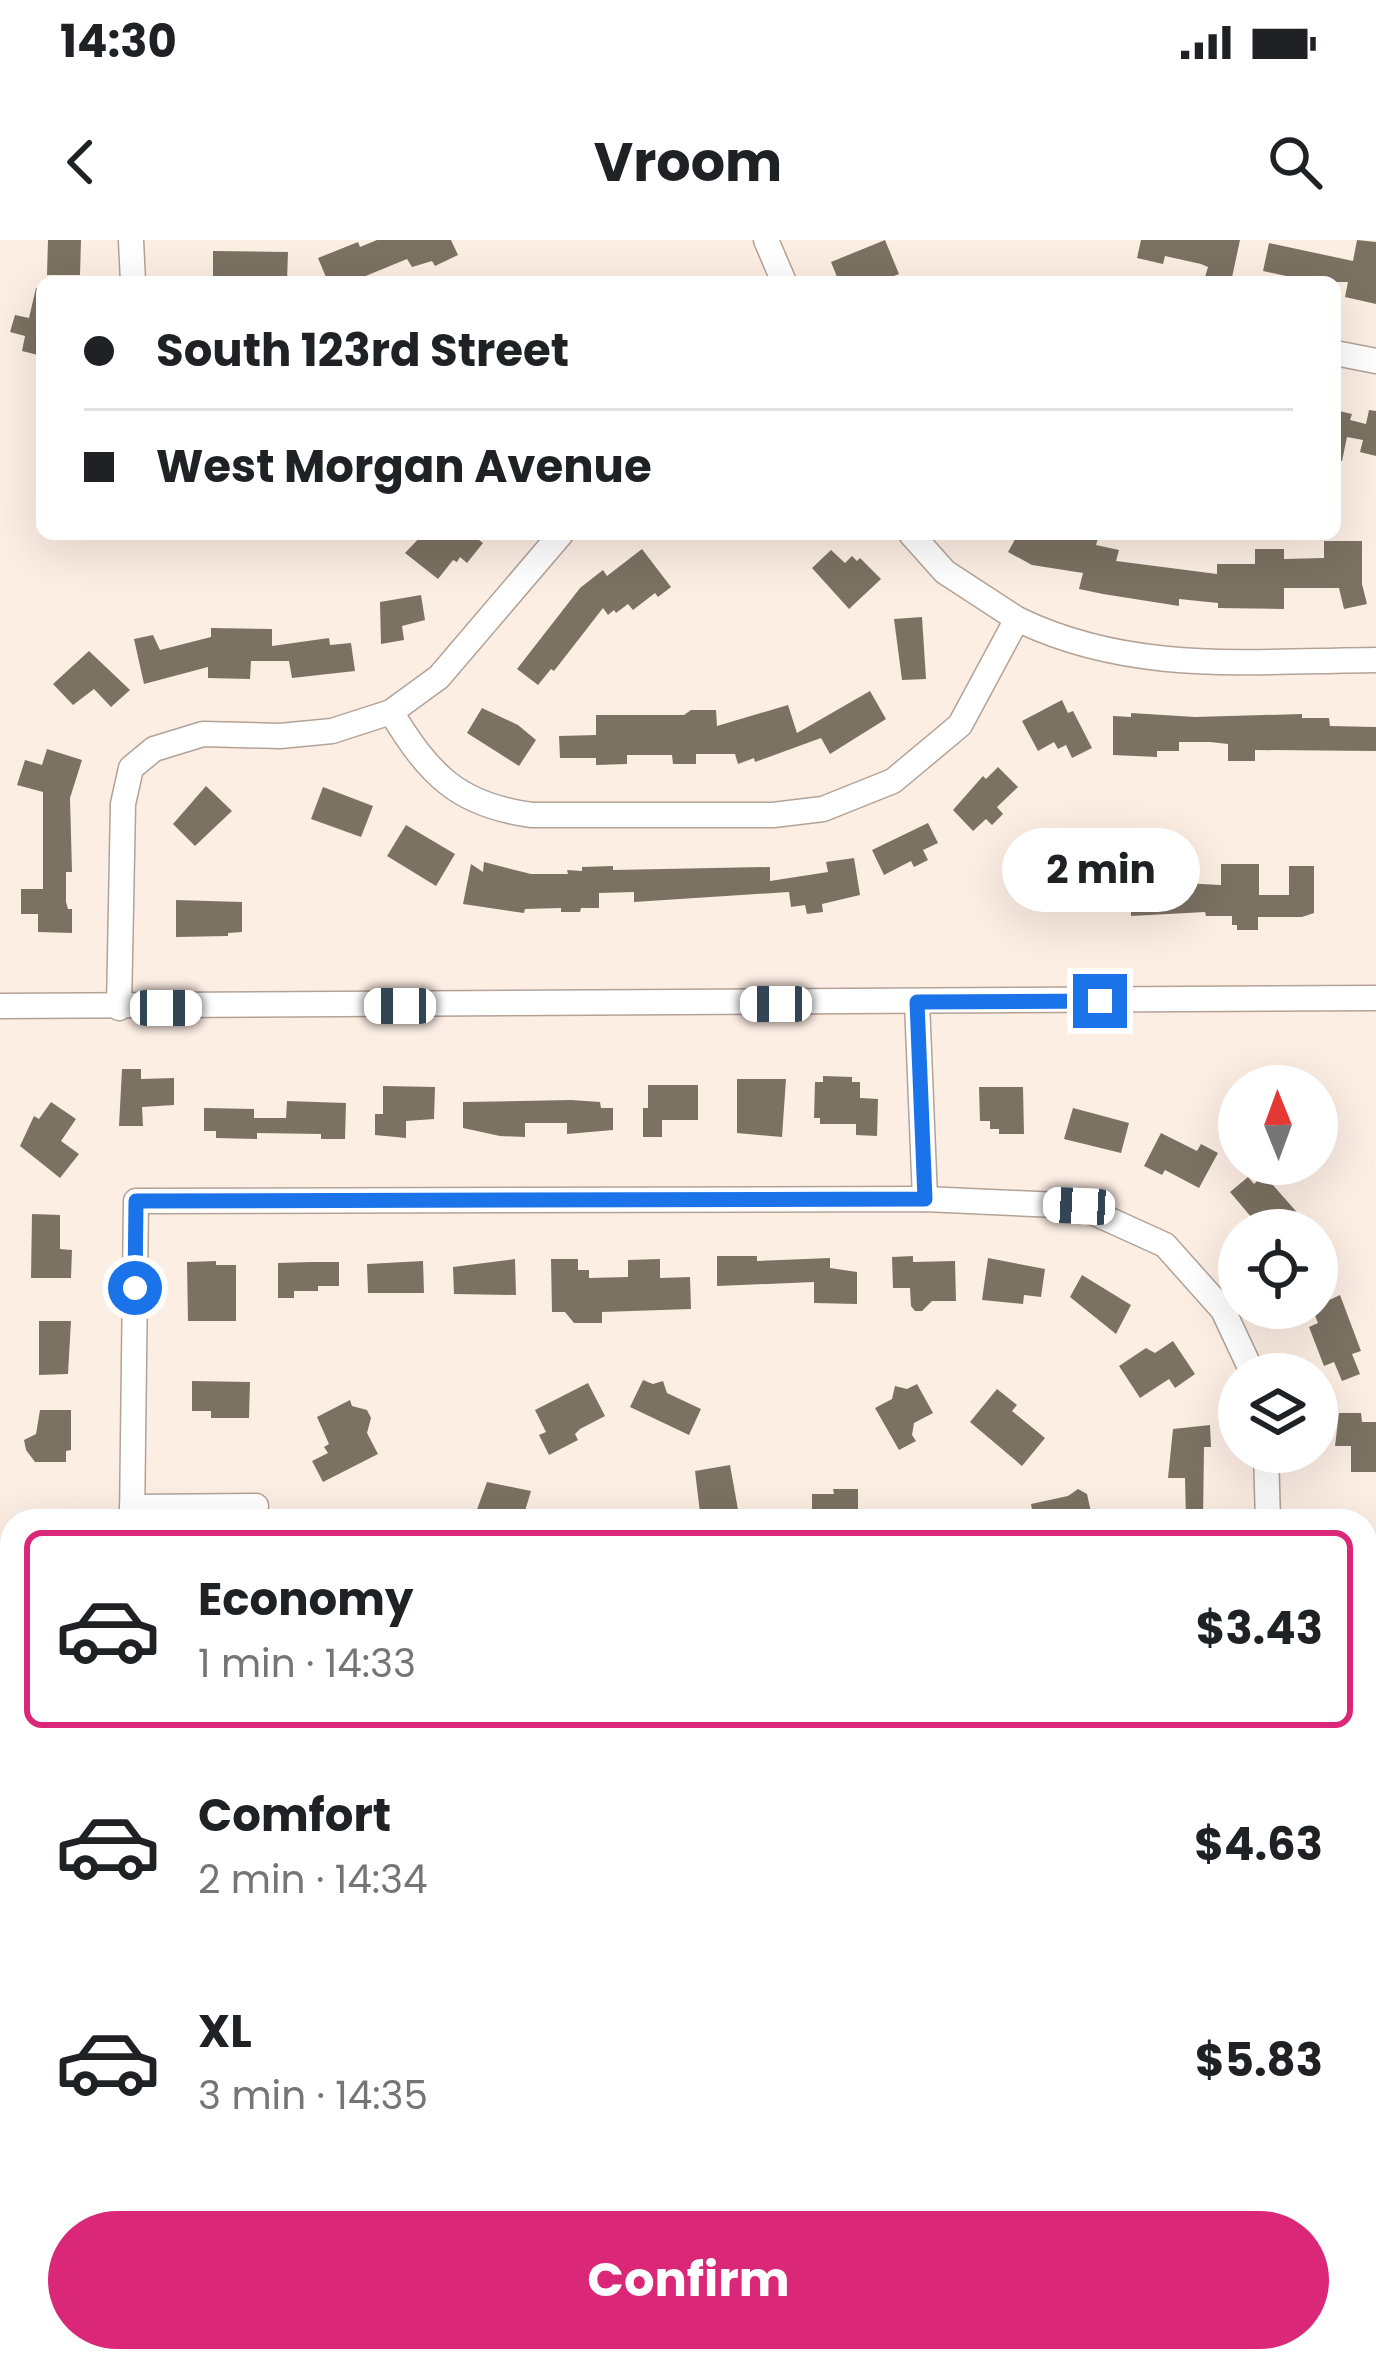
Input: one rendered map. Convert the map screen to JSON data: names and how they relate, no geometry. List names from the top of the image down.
{
  "north": "top",
  "page": {
    "status": "14:30",
    "header": "Vroom",
    "banner": ["South 123rd Street", "West Morgan Avenue"],
    "bubble": "2 min",
    "list": [
      {
        "name": "Economy",
        "note": "1 min · 14:33",
        "value": "$3.43"
      },
      {
        "name": "Comfort",
        "note": "2 min · 14:34",
        "value": "$4.63"
      },
      {
        "name": "XL",
        "note": "3 min · 14:35",
        "value": "$5.83"
      }
    ],
    "buttons": "Confirm"
  }
}
